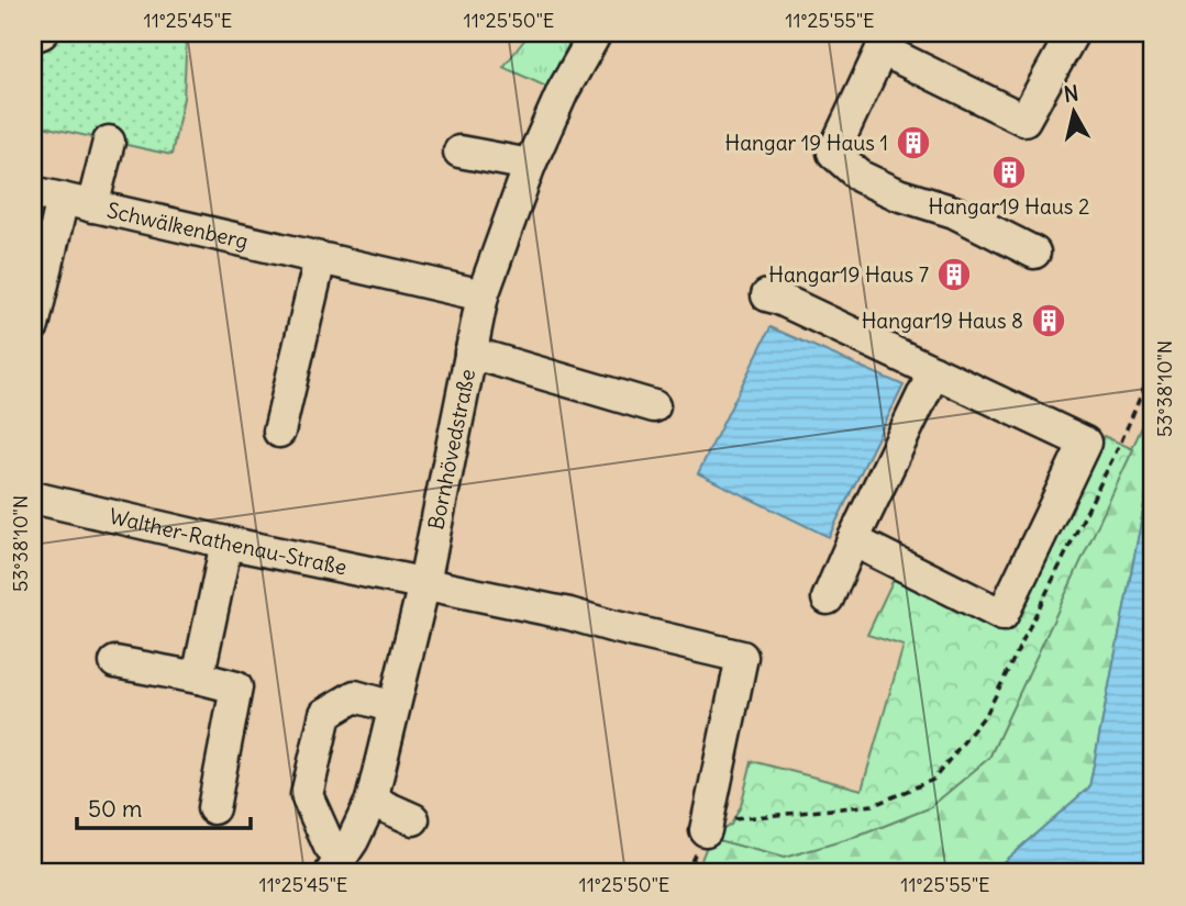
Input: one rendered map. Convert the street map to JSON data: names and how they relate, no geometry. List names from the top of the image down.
{
  "streets": {
    "street": ["Schwälkenberg", "Bornhövedstraße", "Walther-Rathenau-Straße"]
  },
  "crossings": [
    ["Schwälkenberg", "Bornhövedstraße"],
    ["Bornhövedstraße", "Walther-Rathenau-Straße"]
  ],
  "places": {
    "building": [
      "Hangar 19 Haus 1",
      "Hangar19 Haus 2",
      "Hangar19 Haus 7",
      "Hangar19 Haus 8"
    ]
  },
  "scale_bar": "50 m",
  "north": "top",
  "coordinates": [
    "11°25'45\"E",
    "11°25'50\"E",
    "11°25'55\"E",
    "53°38'10\"N"
  ]
}
